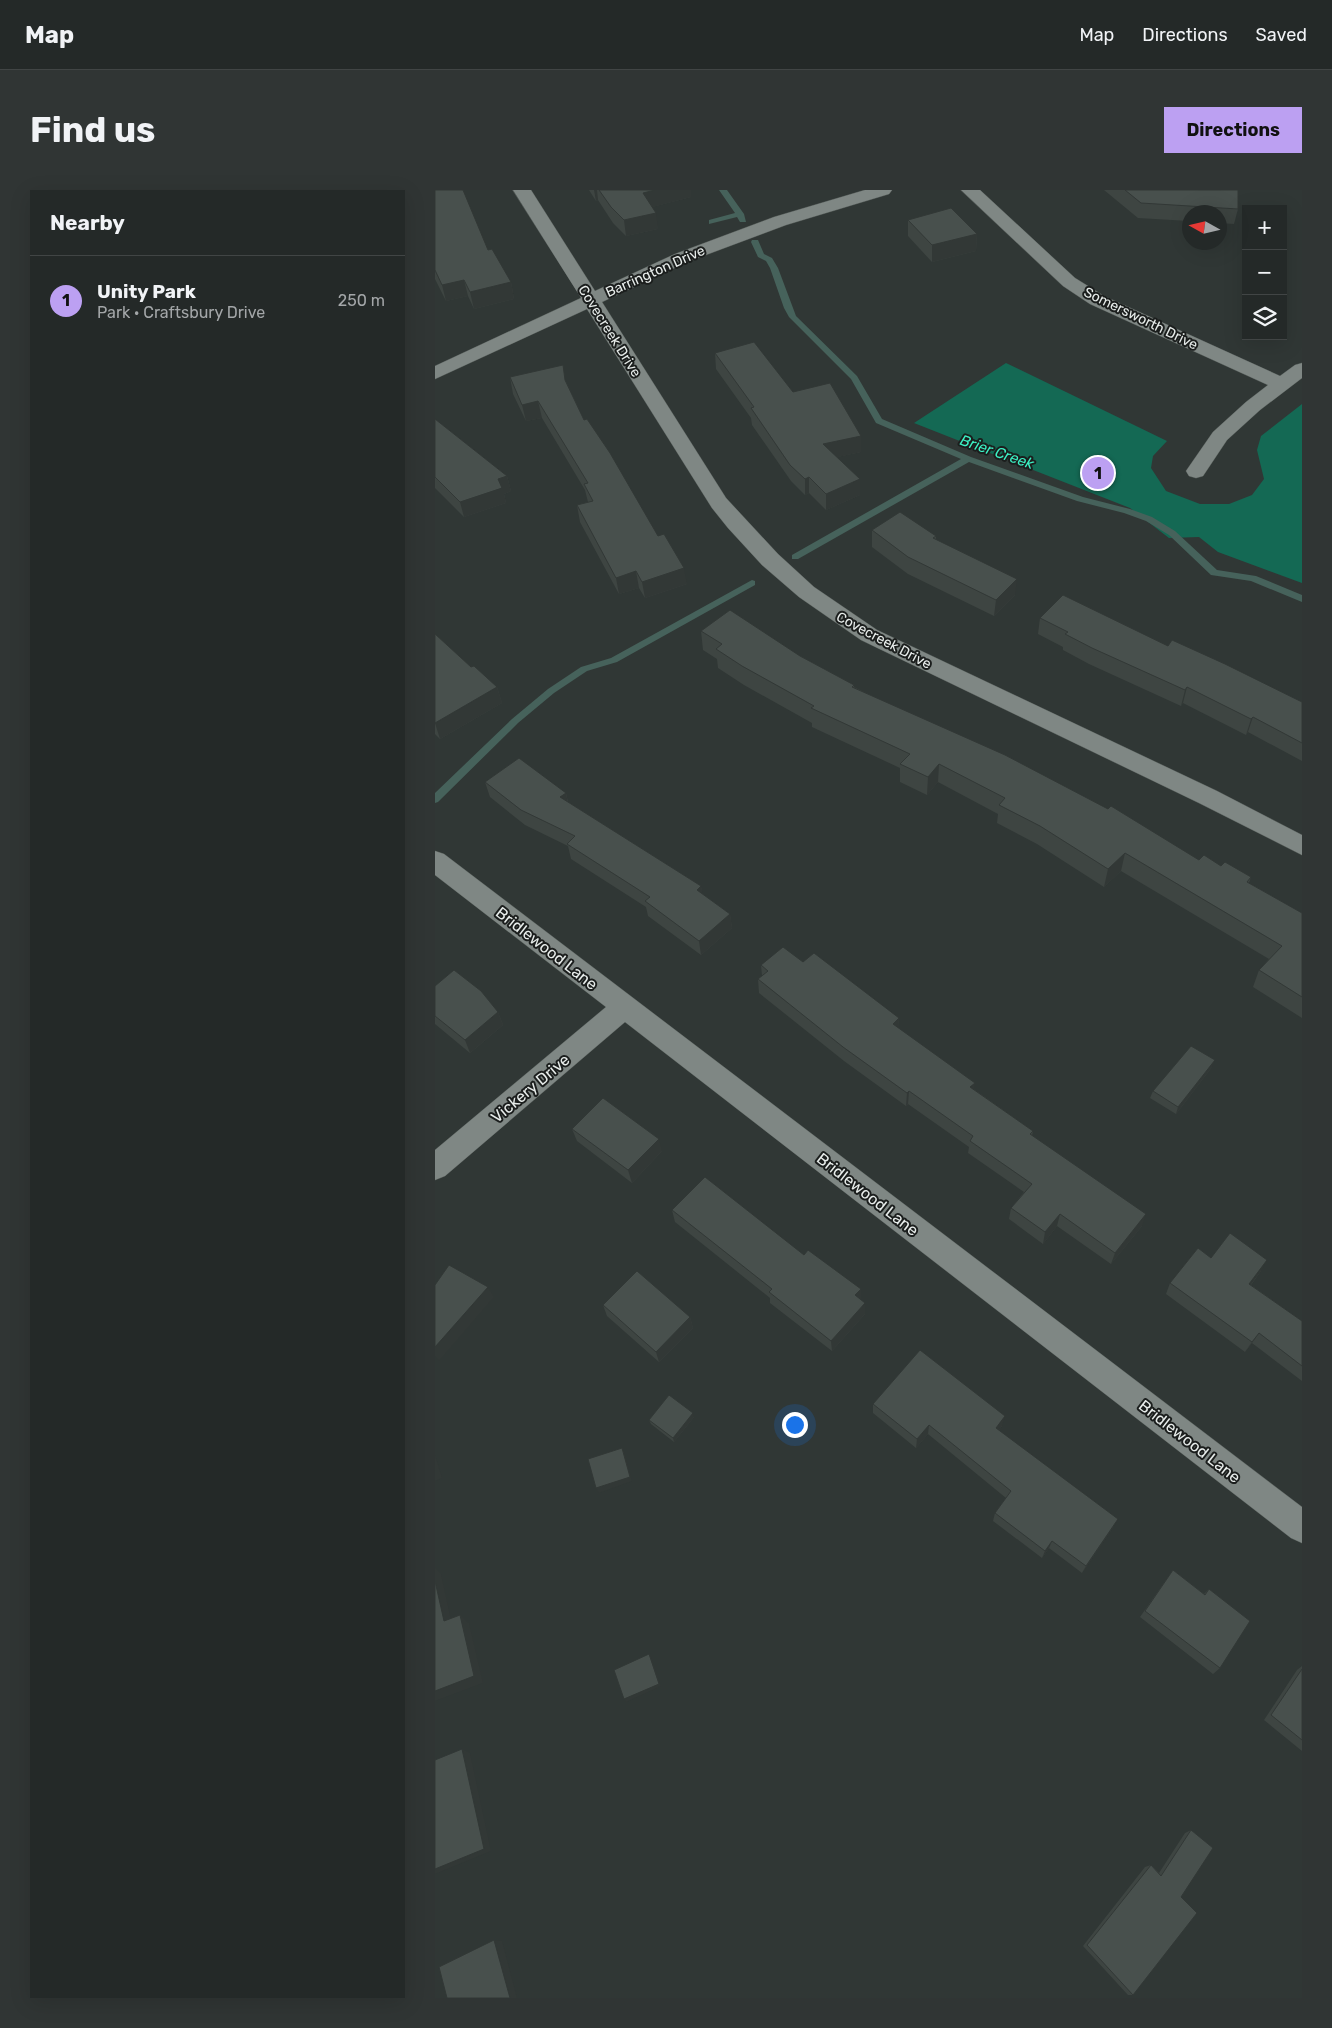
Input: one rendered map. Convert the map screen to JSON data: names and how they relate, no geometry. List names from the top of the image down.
{
  "streets": {
    "street": [
      "Barrington Drive",
      "Somersworth Drive",
      "Covecreek Drive",
      "Bridlewood Lane",
      "Vickery Drive"
    ]
  },
  "crossings": [
    ["Barrington Drive", "Covecreek Drive"],
    ["Bridlewood Lane", "Vickery Drive"]
  ],
  "water": ["Brier Creek"],
  "north": "left",
  "page": {
    "header": "Map",
    "nav": ["Map", "Directions", "Saved"],
    "buttons": "Directions",
    "title": "Find us",
    "heading": "Nearby",
    "map_buttons": ["+", "−"],
    "list": [
      {
        "mark": "1",
        "name": "Unity Park",
        "note": "Park · Craftsbury Drive",
        "value": "250 m"
      }
    ],
    "pins": "1"
  }
}
